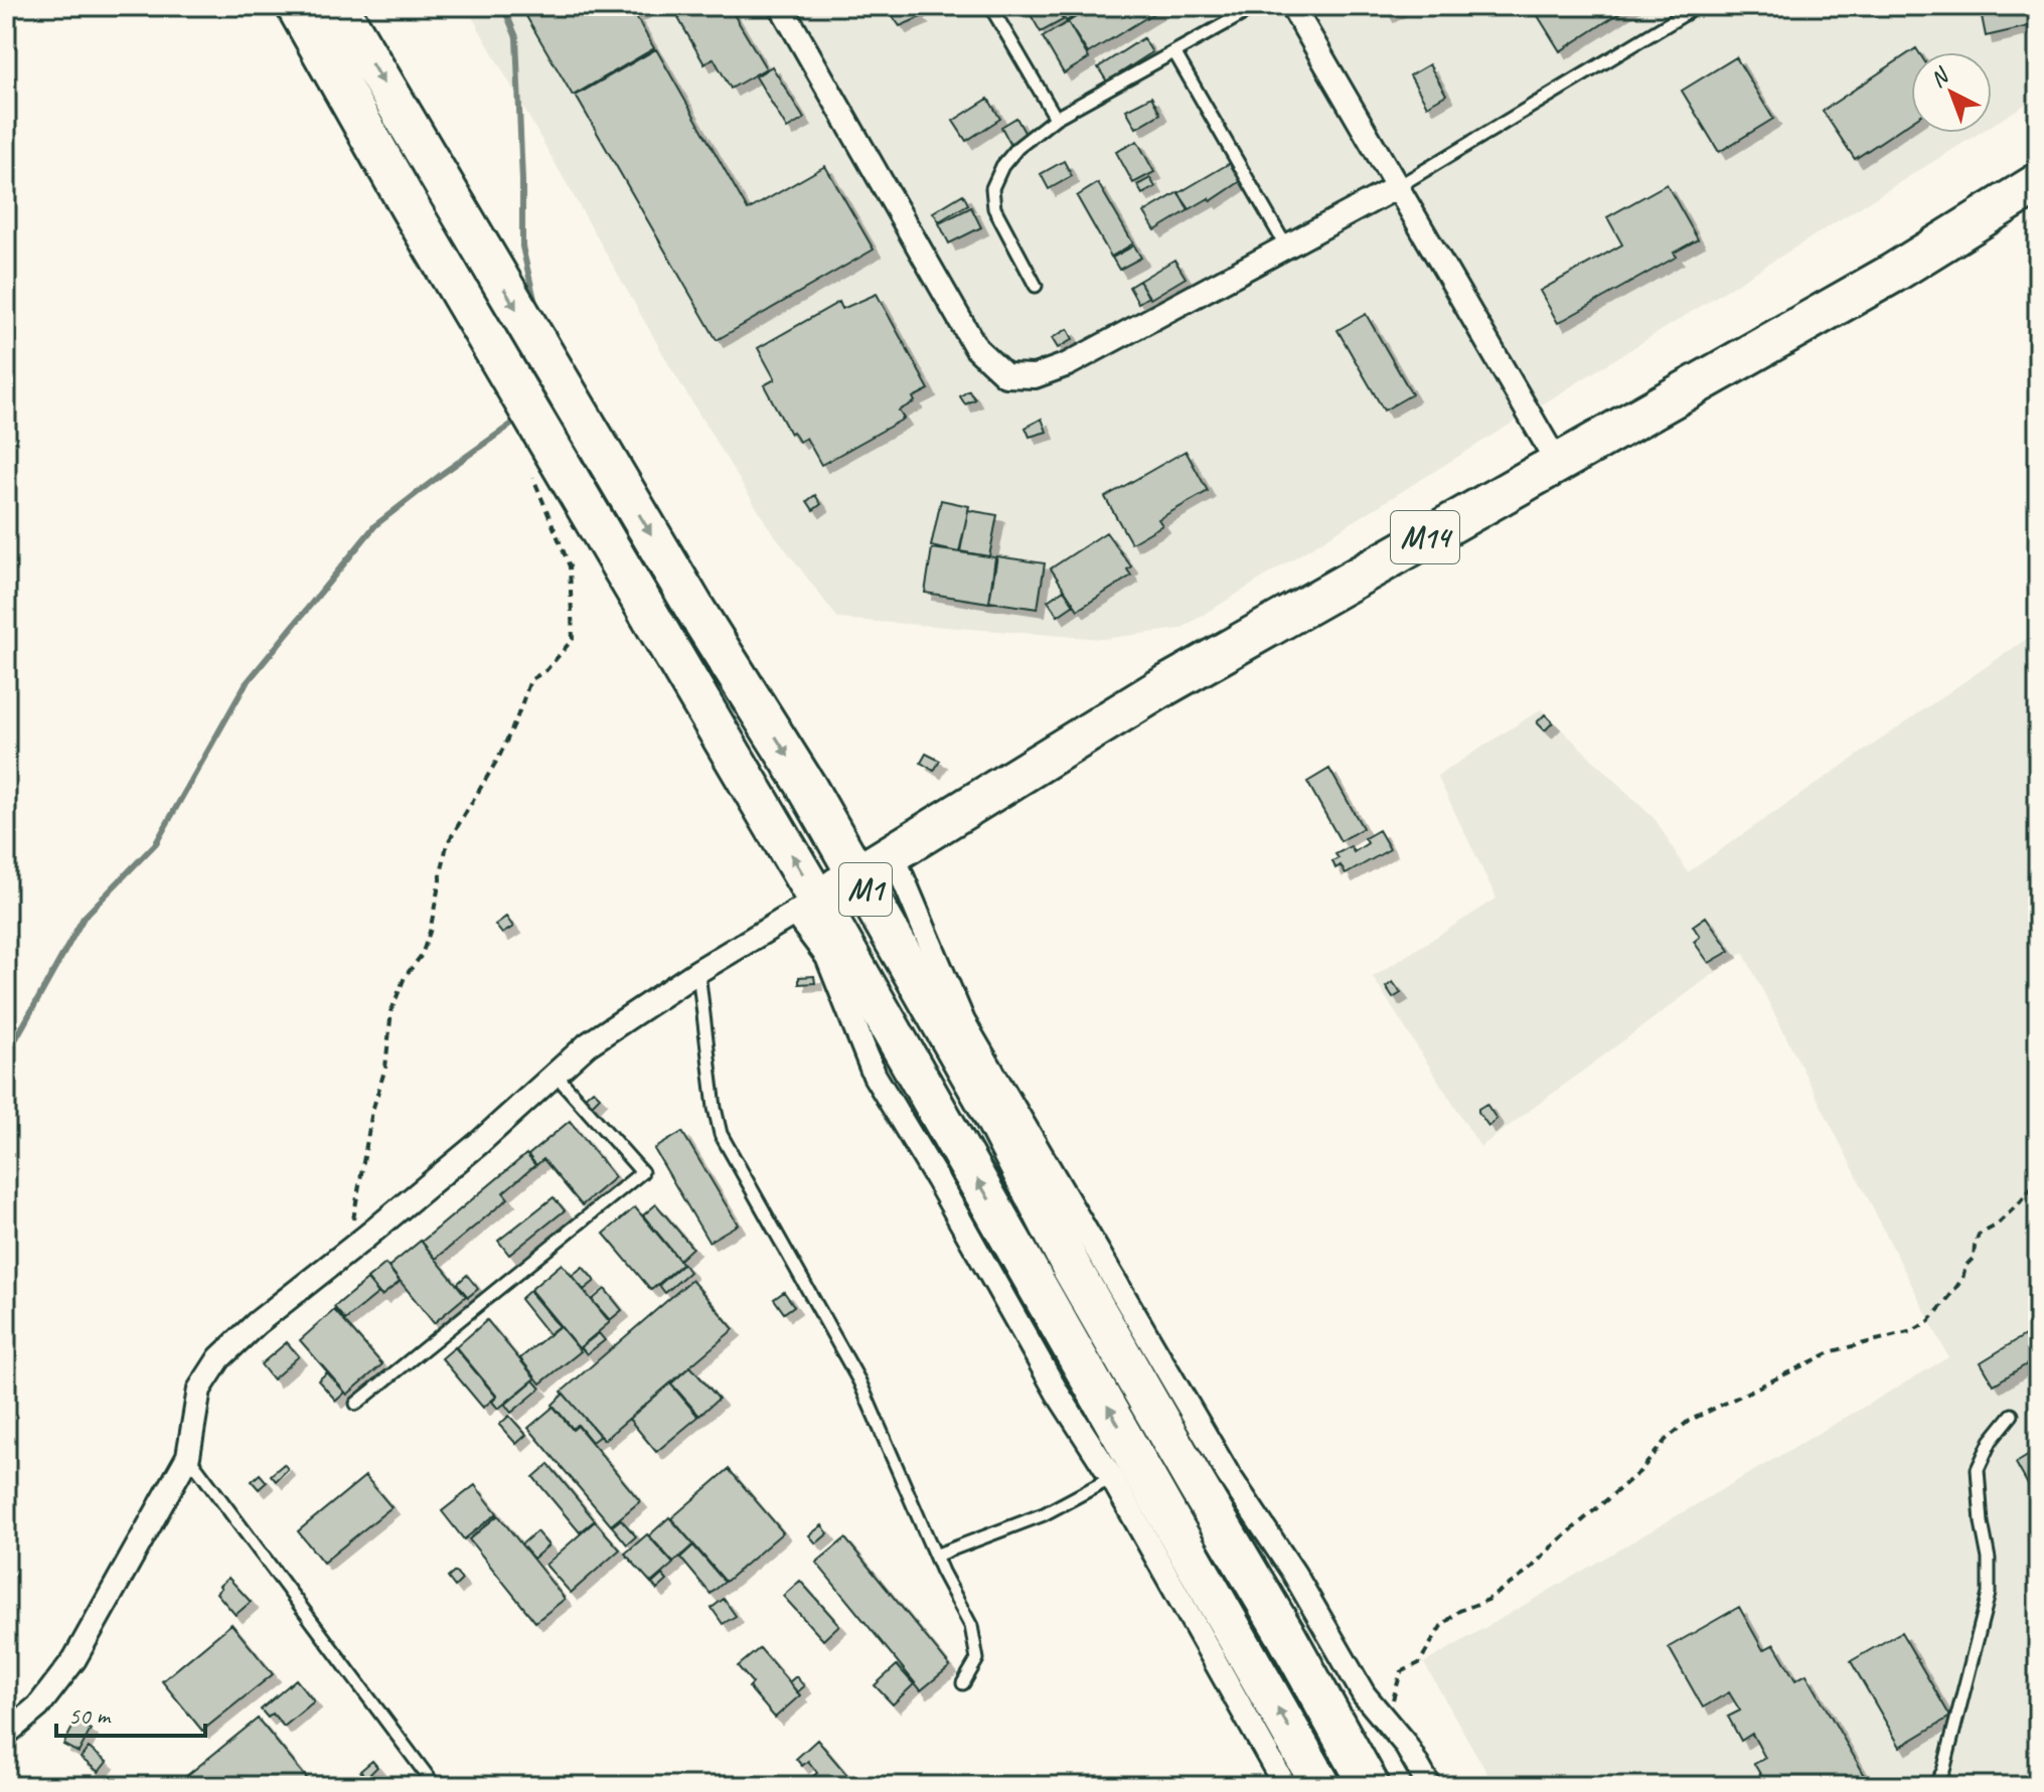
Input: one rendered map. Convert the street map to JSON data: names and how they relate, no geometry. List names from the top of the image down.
{
  "streets": {
    "highway": ["M14", "M1"]
  },
  "crossings": [
    ["M14", "M1"]
  ],
  "scale_bar": "50 m",
  "north": "top left"
}
